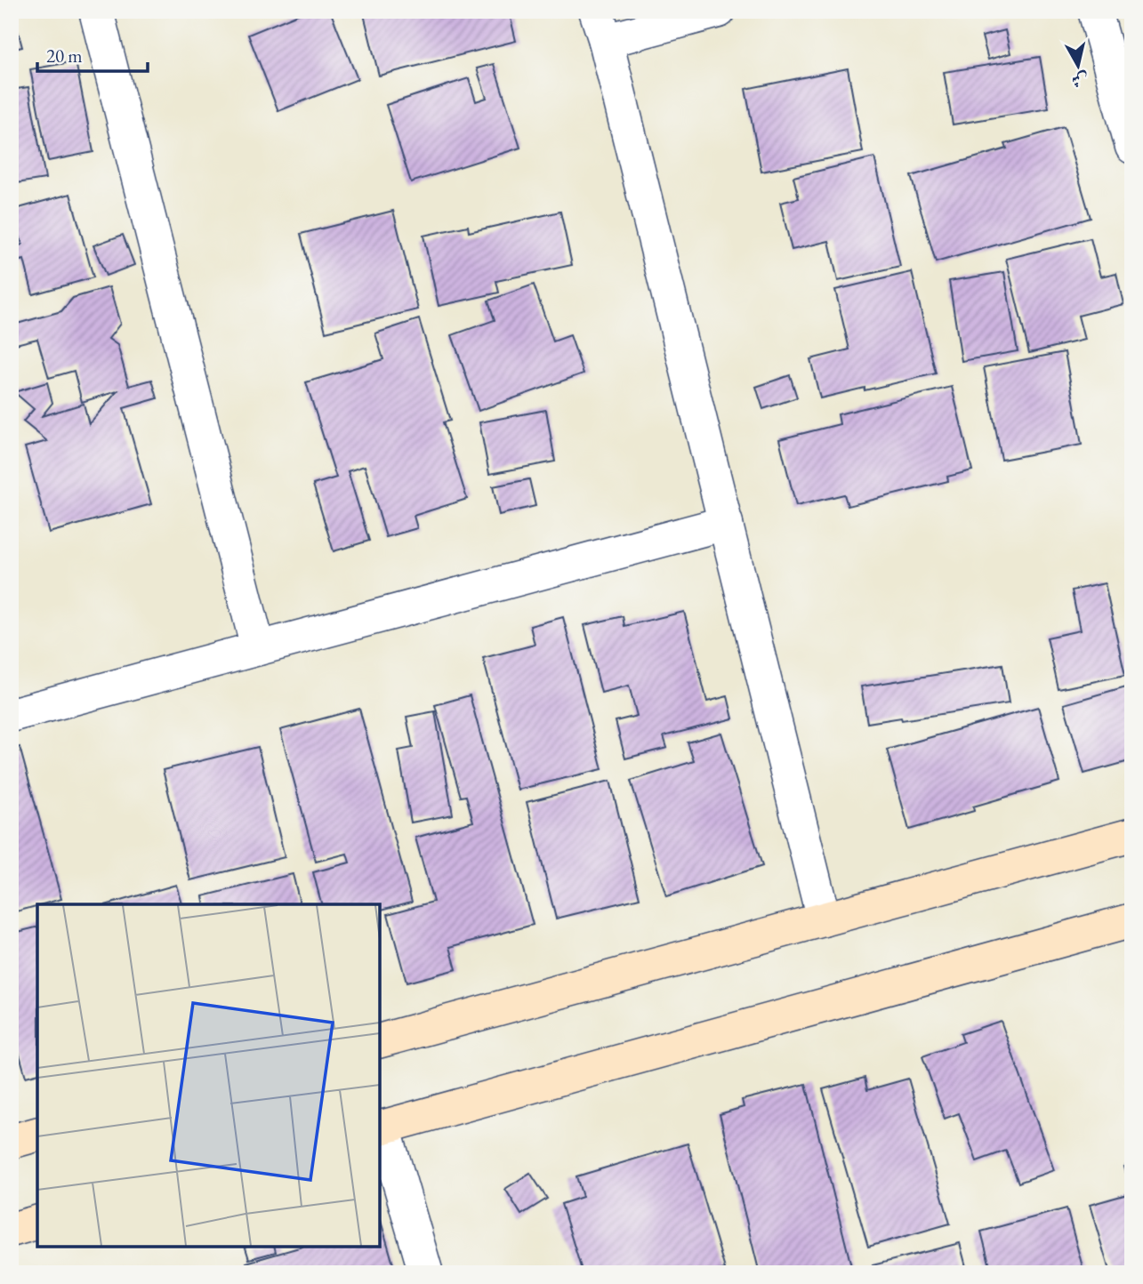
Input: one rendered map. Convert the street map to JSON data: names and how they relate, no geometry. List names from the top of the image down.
{
  "scale_bar": "20 m",
  "north": "bottom"
}
